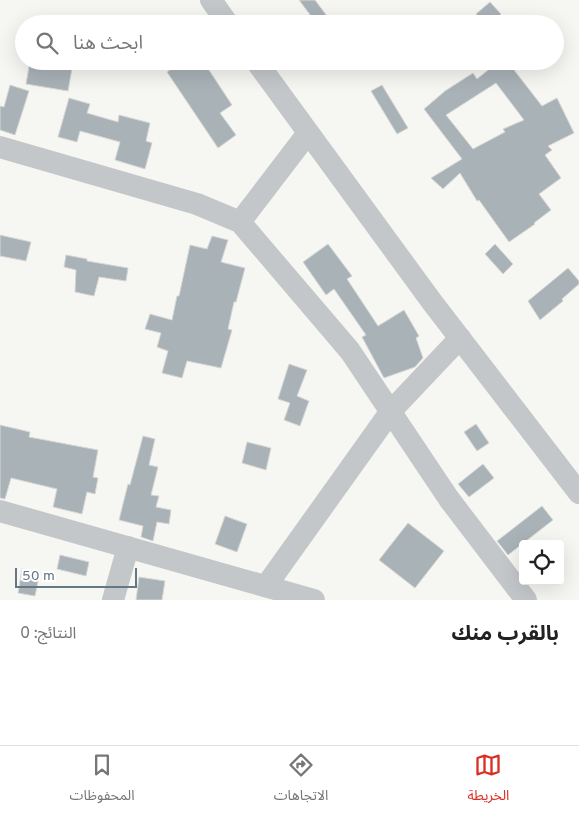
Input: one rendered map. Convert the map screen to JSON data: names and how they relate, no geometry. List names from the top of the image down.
{
  "scale_bar": "50 m",
  "page": {
    "search": "ابحث هنا",
    "scale": "50 m",
    "heading": ["بالقرب منك", "النتائج: 0"],
    "nav": ["الخريطة", "الاتجاهات", "المحفوظات"]
  }
}
